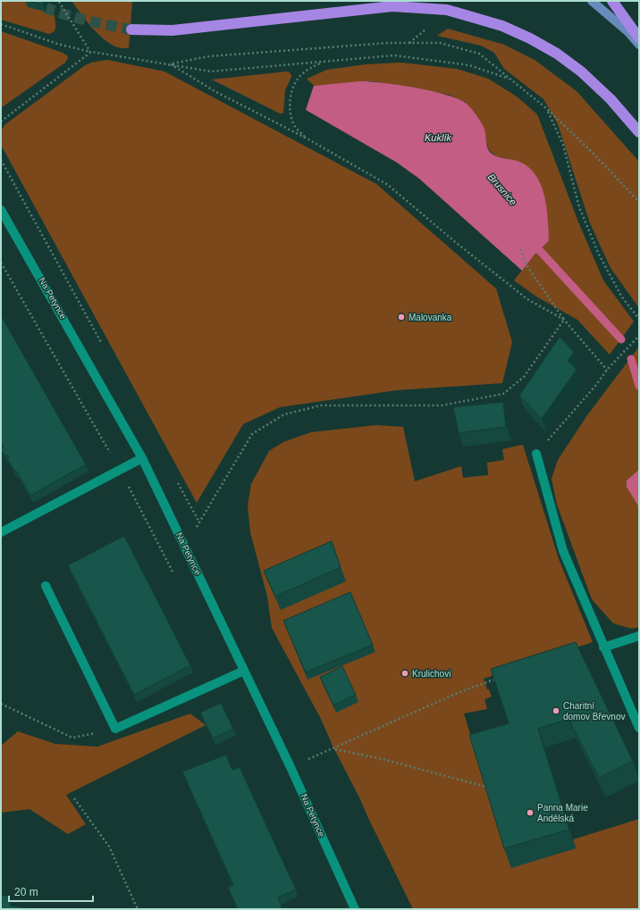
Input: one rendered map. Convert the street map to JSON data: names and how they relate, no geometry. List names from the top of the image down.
{
  "streets": {
    "street": ["Na Petynce"]
  },
  "water": ["Kuklík", "Brusnice"],
  "places": [
    "Malovanka",
    "Krulichovi",
    "Charitní domov Břevnov",
    "Panna Marie Andělská"
  ],
  "scale_bar": "20 m"
}
